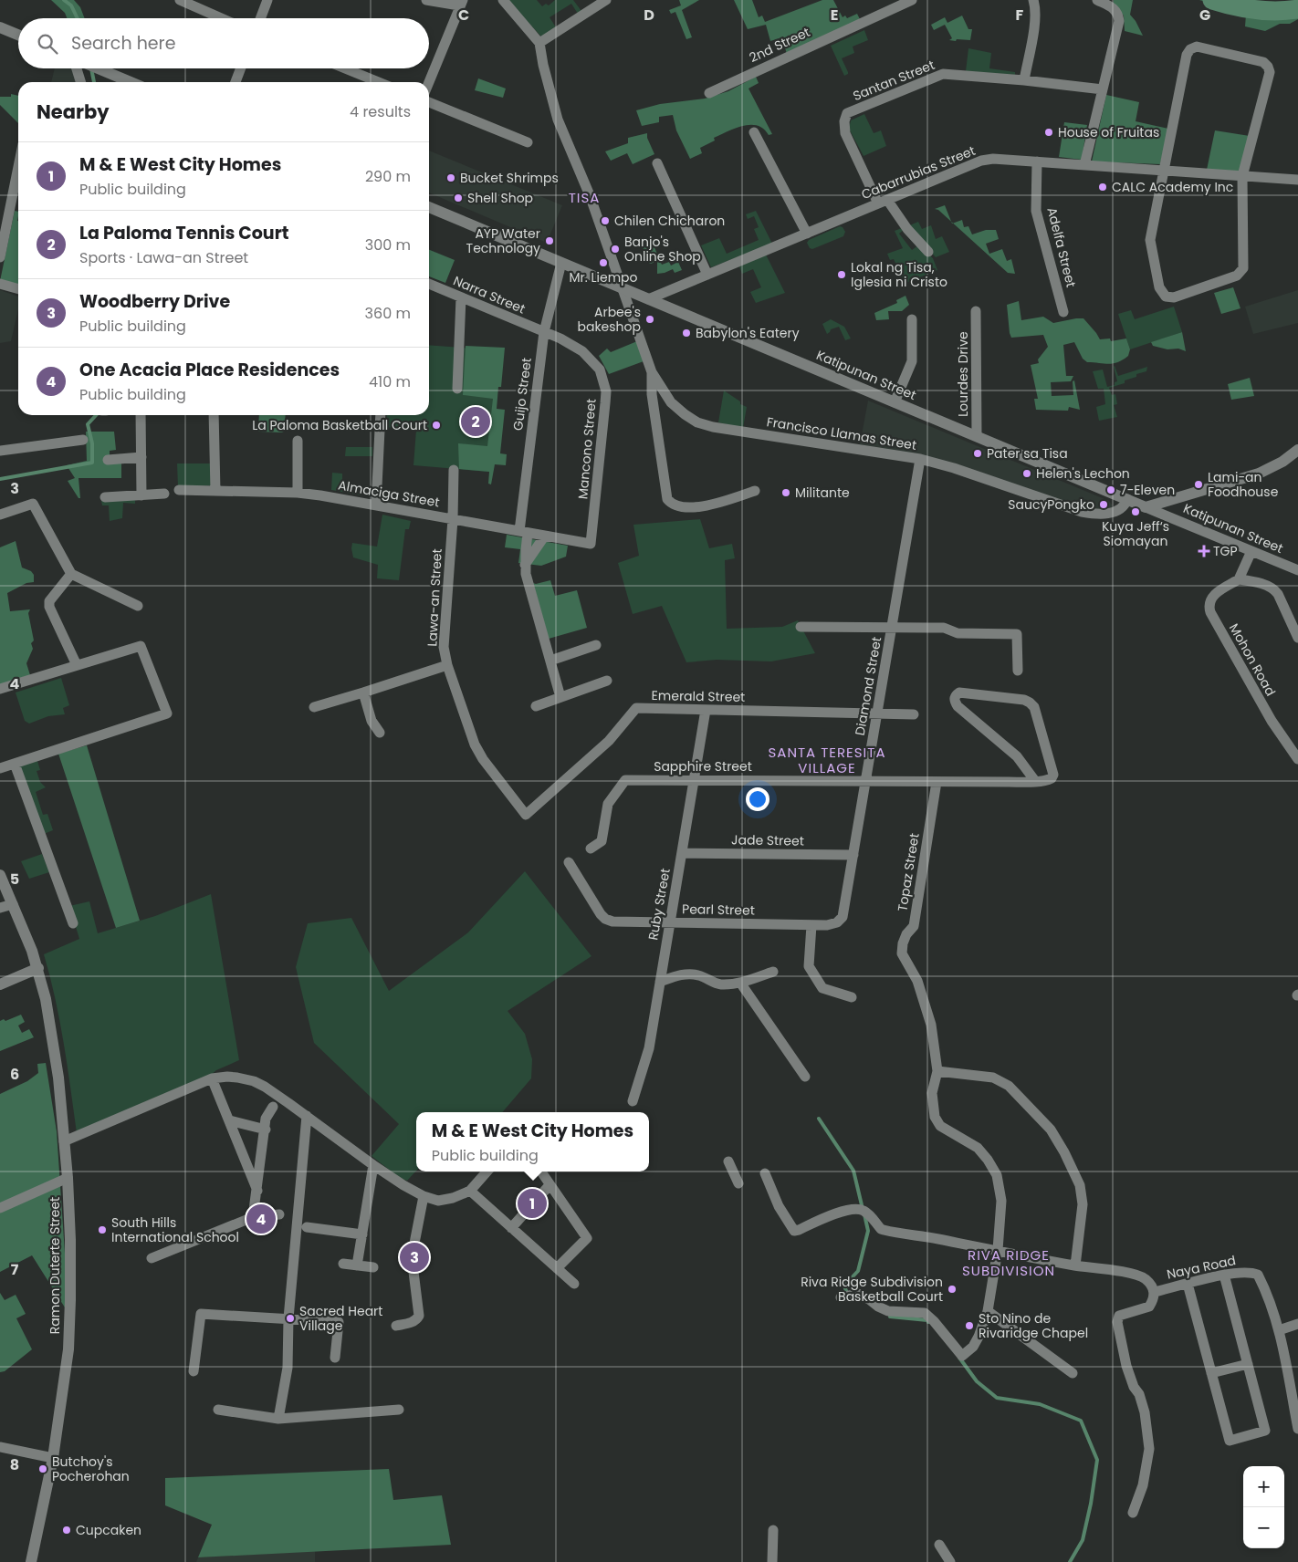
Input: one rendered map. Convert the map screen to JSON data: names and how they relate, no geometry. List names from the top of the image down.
{
  "streets": {
    "main road": ["Katipunan Street", "Ramon Duterte Street"],
    "street": [
      "2nd Street",
      "Santan Street",
      "Cabarrubias Street",
      "Adelfa Street",
      "Narra Street",
      "Lourdes Drive",
      "Guijo Street",
      "Francisco Llamas Street",
      "Mancono Street",
      "Almaciga Street",
      "Lawa-an Street",
      "Mohon Road",
      "Diamond Street",
      "Emerald Street",
      "Sapphire Street",
      "Jade Street",
      "Topaz Street",
      "Ruby Street",
      "Pearl Street",
      "Naya Road"
    ]
  },
  "crossings": [
    ["Santan Street", "Cabarrubias Street"],
    ["Cabarrubias Street", "Adelfa Street"],
    ["Cabarrubias Street", "Katipunan Street"],
    ["Narra Street", "Guijo Street"],
    ["Narra Street", "Mancono Street"],
    ["Lourdes Drive", "Katipunan Street"],
    ["Katipunan Street", "Guijo Street"],
    ["Katipunan Street", "Francisco Llamas Street"],
    ["Guijo Street", "Mancono Street"],
    ["Guijo Street", "Almaciga Street"],
    ["Francisco Llamas Street", "Diamond Street"],
    ["Mancono Street", "Almaciga Street"],
    ["Almaciga Street", "Lawa-an Street"],
    ["Lawa-an Street", "Emerald Street"],
    ["Diamond Street", "Emerald Street"],
    ["Diamond Street", "Sapphire Street"],
    ["Diamond Street", "Jade Street"],
    ["Diamond Street", "Pearl Street"],
    ["Emerald Street", "Ruby Street"],
    ["Sapphire Street", "Topaz Street"],
    ["Sapphire Street", "Ruby Street"],
    ["Jade Street", "Ruby Street"],
    ["Ruby Street", "Pearl Street"]
  ],
  "districts": ["TISA", "SANTA TERESITA VILLAGE", "RIVA RIDGE SUBDIVISION"],
  "places": {
    "other": [
      "House of Fruitas",
      "Bucket Shrimps",
      "CALC Academy Inc",
      "Shell Shop",
      "Chilen Chicharon",
      "AYP Water Technology",
      "Banjo's Online Shop",
      "Mr. Liempo",
      "Lokal ng Tisa, Iglesia ni Cristo",
      "Arbee's bakeshop",
      "Babylon's Eatery",
      "La Paloma Basketball Court",
      "Pater sa Tisa",
      "Helen's Lechon",
      "Lami-an Foodhouse",
      "7-Eleven",
      "Militante",
      "SaucyPongko",
      "Kuya Jeff‘s Siomayan",
      "South Hills International School",
      "Riva Ridge Subdivision Basketball Court",
      "Sacred Heart Village",
      "Sto Nino de Rivaridge Chapel",
      "Butchoy's Pocherohan",
      "Cupcaken"
    ],
    "health": ["TGP"]
  },
  "page": {
    "search": "Search here",
    "heading": ["Nearby", "4 results"],
    "list": [
      {
        "mark": "1",
        "name": "M & E West City Homes",
        "note": "Public building",
        "value": "290 m"
      },
      {
        "mark": "2",
        "name": "La Paloma Tennis Court",
        "note": "Sports · Lawa-an Street",
        "value": "300 m"
      },
      {
        "mark": "3",
        "name": "Woodberry Drive",
        "note": "Public building",
        "value": "360 m"
      },
      {
        "mark": "4",
        "name": "One Acacia Place Residences",
        "note": "Public building",
        "value": "410 m"
      }
    ],
    "pins": [
      "2",
      "1",
      "4",
      "3"
    ],
    "popup": ["M & E West City Homes", "Public building"],
    "map_buttons": ["+", "−"]
  },
  "grid": {
    "columns": [
      "C",
      "D",
      "E",
      "F",
      "G"
    ],
    "rows": [
      "3",
      "4",
      "5",
      "6",
      "7",
      "8"
    ]
  }
}
